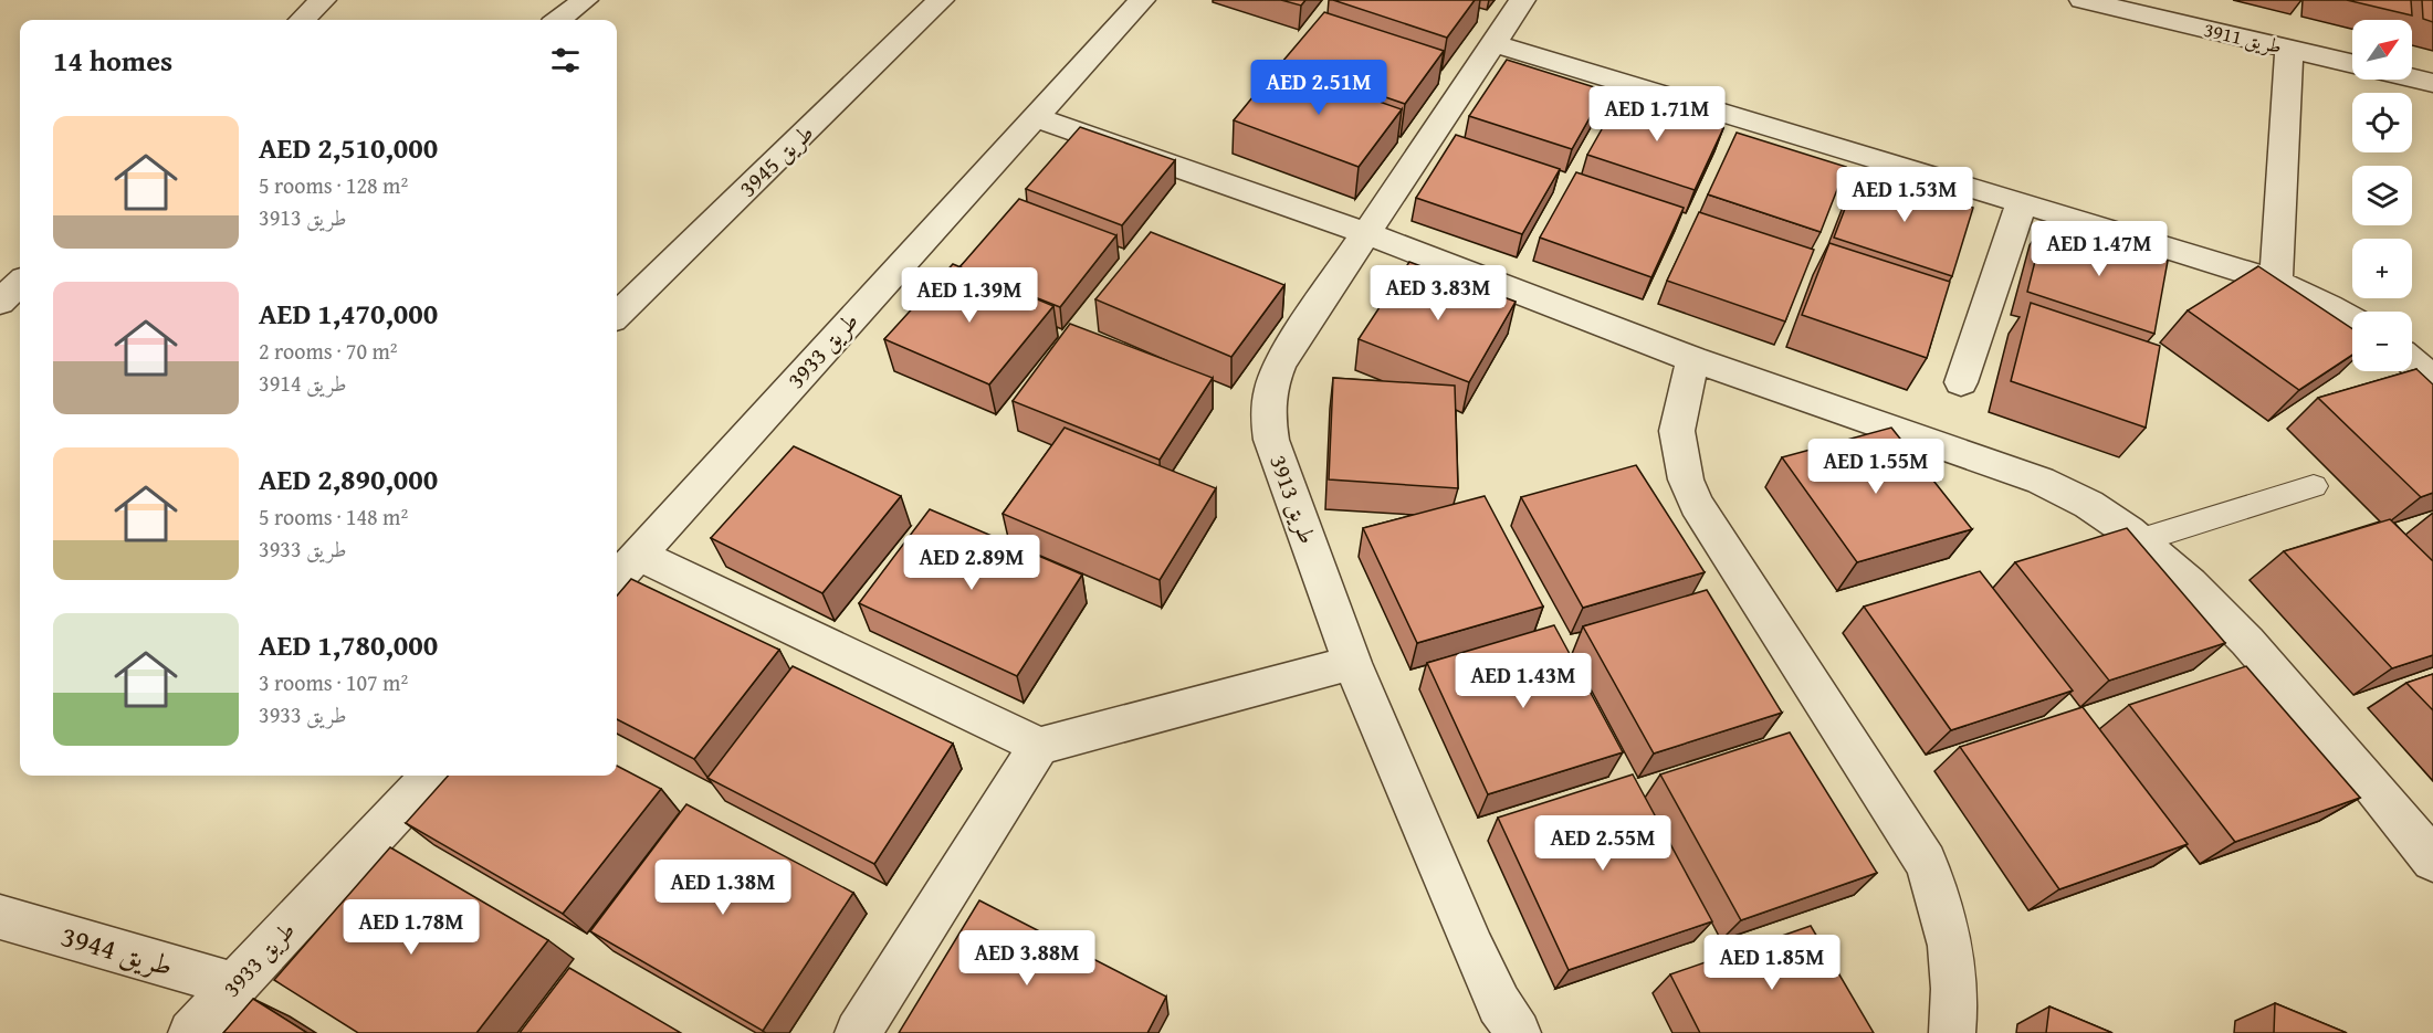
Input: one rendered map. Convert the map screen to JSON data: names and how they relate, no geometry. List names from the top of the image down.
{
  "streets": {
    "street": [
      "طريق 3911",
      "طريق 3945",
      "طريق 3933",
      "طريق 3913",
      "طريق 3944"
    ]
  },
  "crossings": [
    ["طريق 3933", "طريق 3944"]
  ],
  "north": "top right",
  "page": {
    "map_buttons": ["+", "−"],
    "heading": "14 homes",
    "price": [
      "AED 2.51M",
      "AED 1.71M",
      "AED 1.53M",
      "AED 1.47M",
      "AED 3.83M",
      "AED 1.39M",
      "AED 1.55M",
      "AED 2.89M",
      "AED 1.43M",
      "AED 2.55M",
      "AED 1.38M",
      "AED 1.78M",
      "AED 3.88M",
      "AED 1.85M"
    ],
    "list": [
      {
        "name": "AED 2,510,000",
        "note": "5 rooms · 128 m² · طريق 3913"
      },
      {
        "name": "AED 1,470,000",
        "note": "2 rooms · 70 m² · طريق 3914"
      },
      {
        "name": "AED 2,890,000",
        "note": "5 rooms · 148 m² · طريق 3933"
      },
      {
        "name": "AED 1,780,000",
        "note": "3 rooms · 107 m² · طريق 3933"
      }
    ]
  }
}
